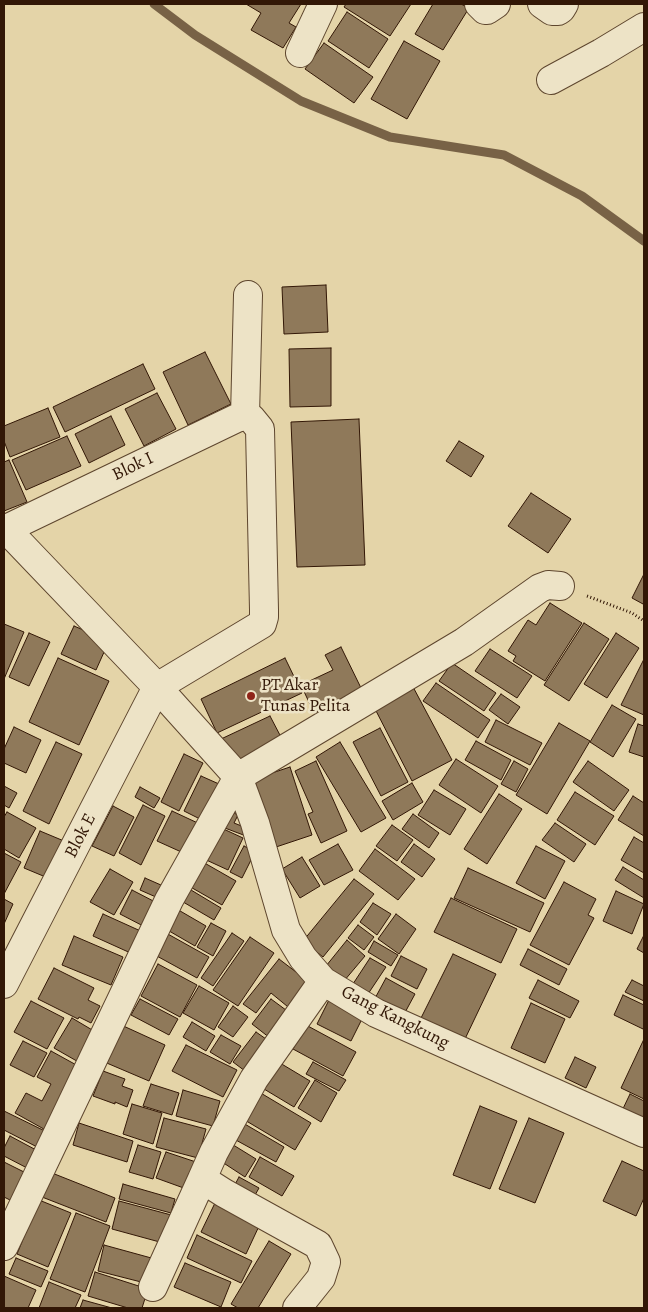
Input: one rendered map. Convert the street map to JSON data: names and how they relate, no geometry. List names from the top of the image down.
{
  "streets": {
    "street": ["Blok I", "Blok E", "Gang Kangkung"]
  },
  "places": ["PT Akar Tunas Pelita"]
}
